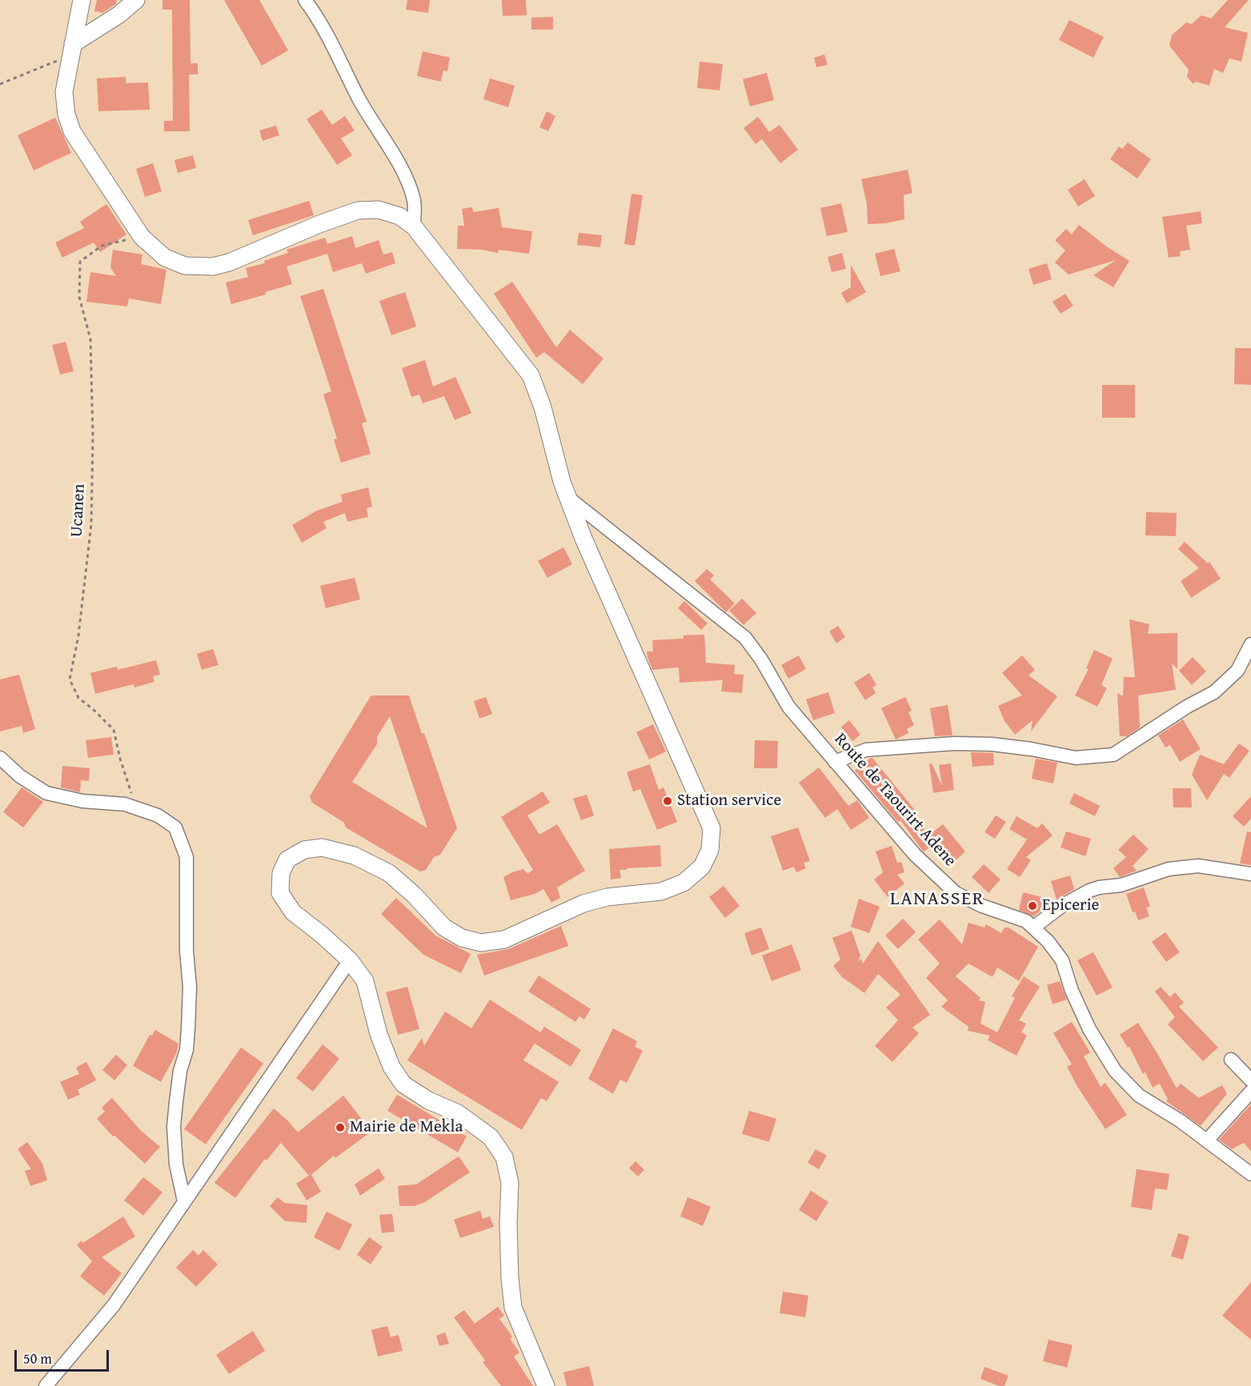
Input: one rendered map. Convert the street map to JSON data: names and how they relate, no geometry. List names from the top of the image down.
{
  "streets": {
    "street": ["Route de Taourirt Adene"],
    "path": ["Ucanen"]
  },
  "districts": ["LANASSER"],
  "places": ["Station service", "Epicerie", "Mairie de Mekla"],
  "scale_bar": "50 m"
}
